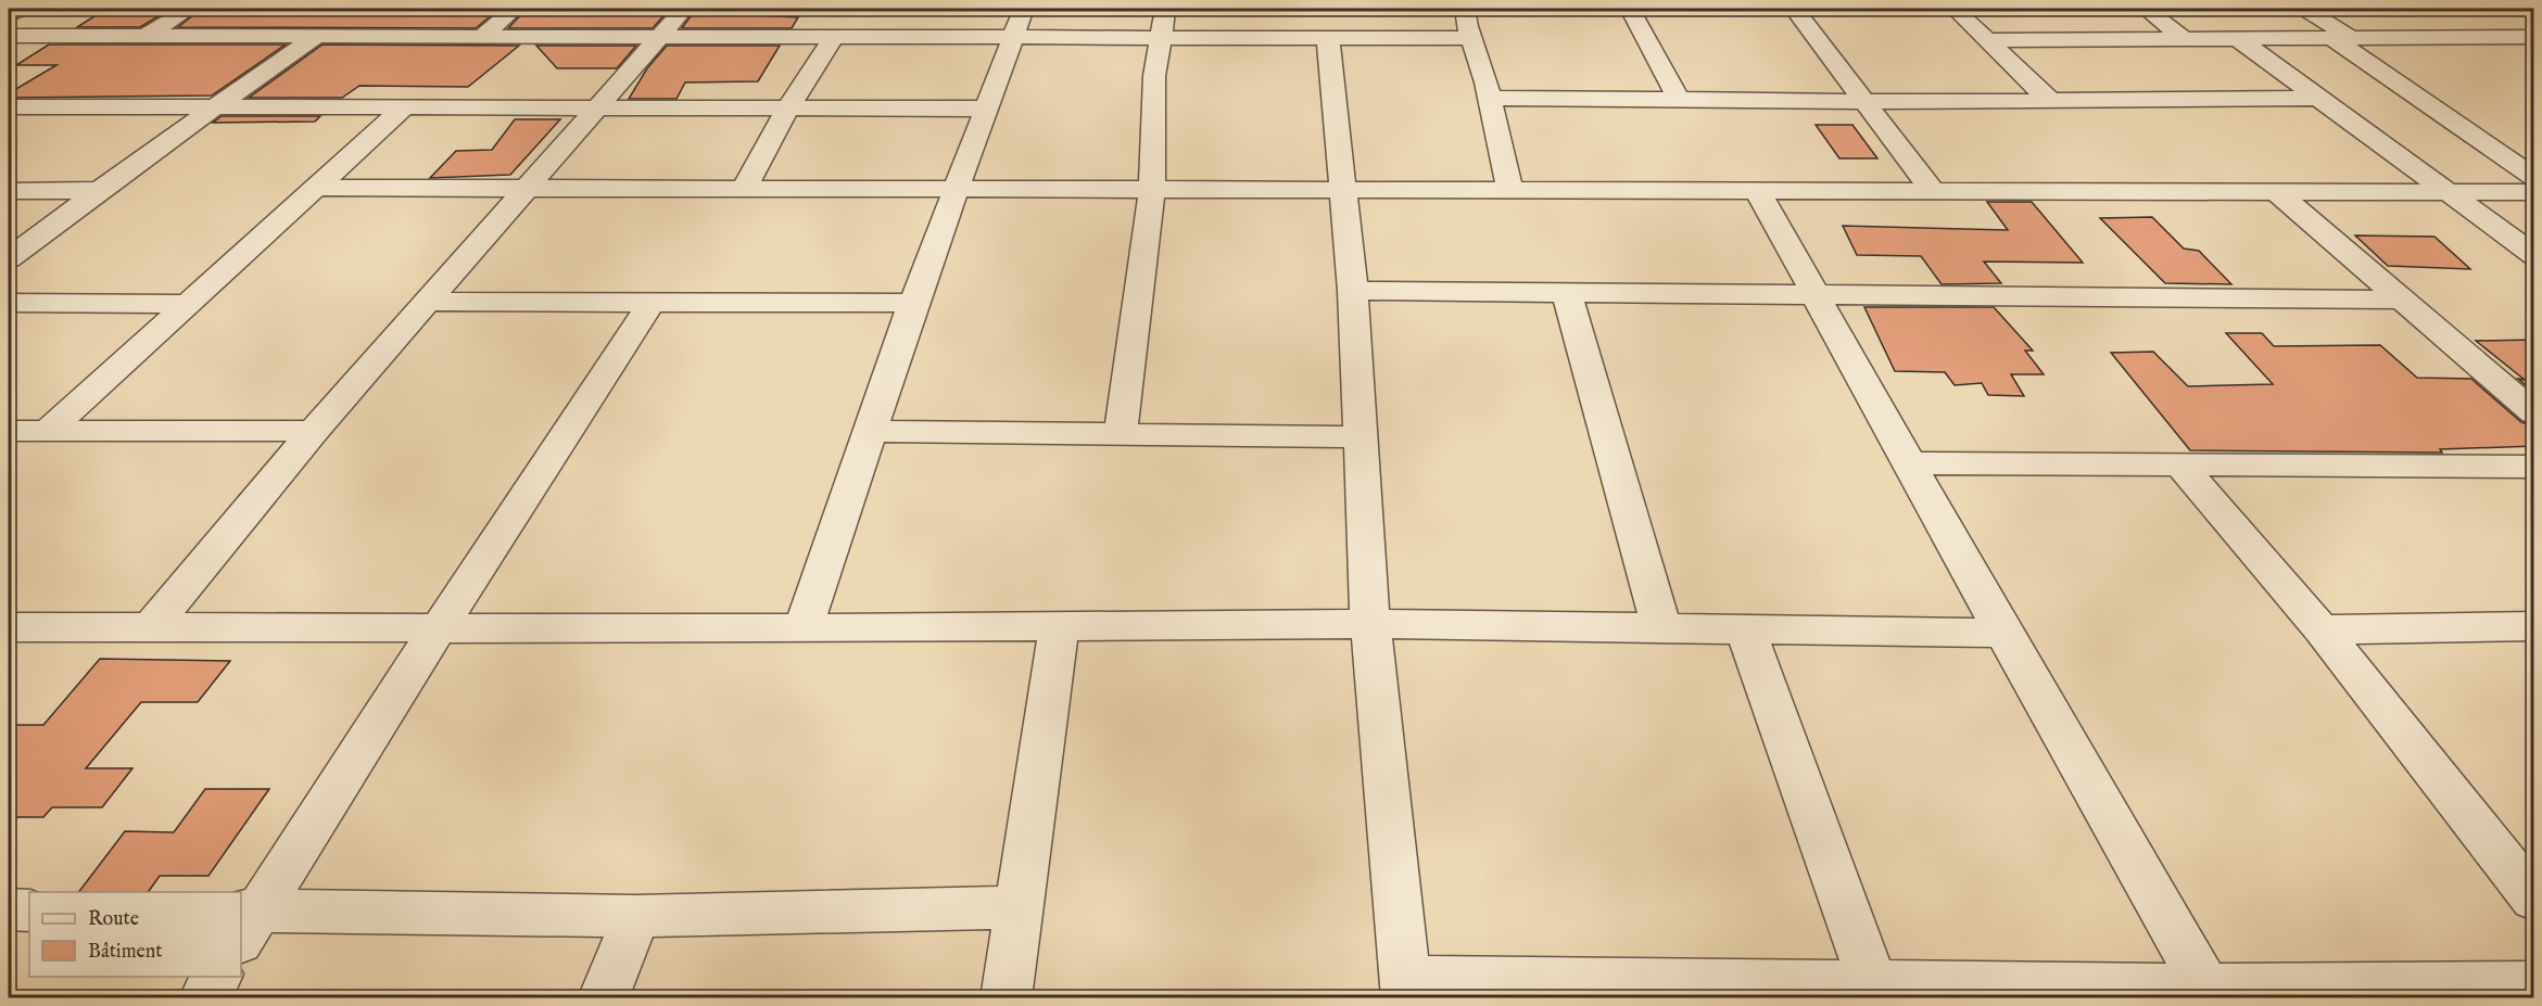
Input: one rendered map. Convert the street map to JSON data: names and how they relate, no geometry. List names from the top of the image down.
{
  "legend": ["Route", "Bâtiment"]
}
